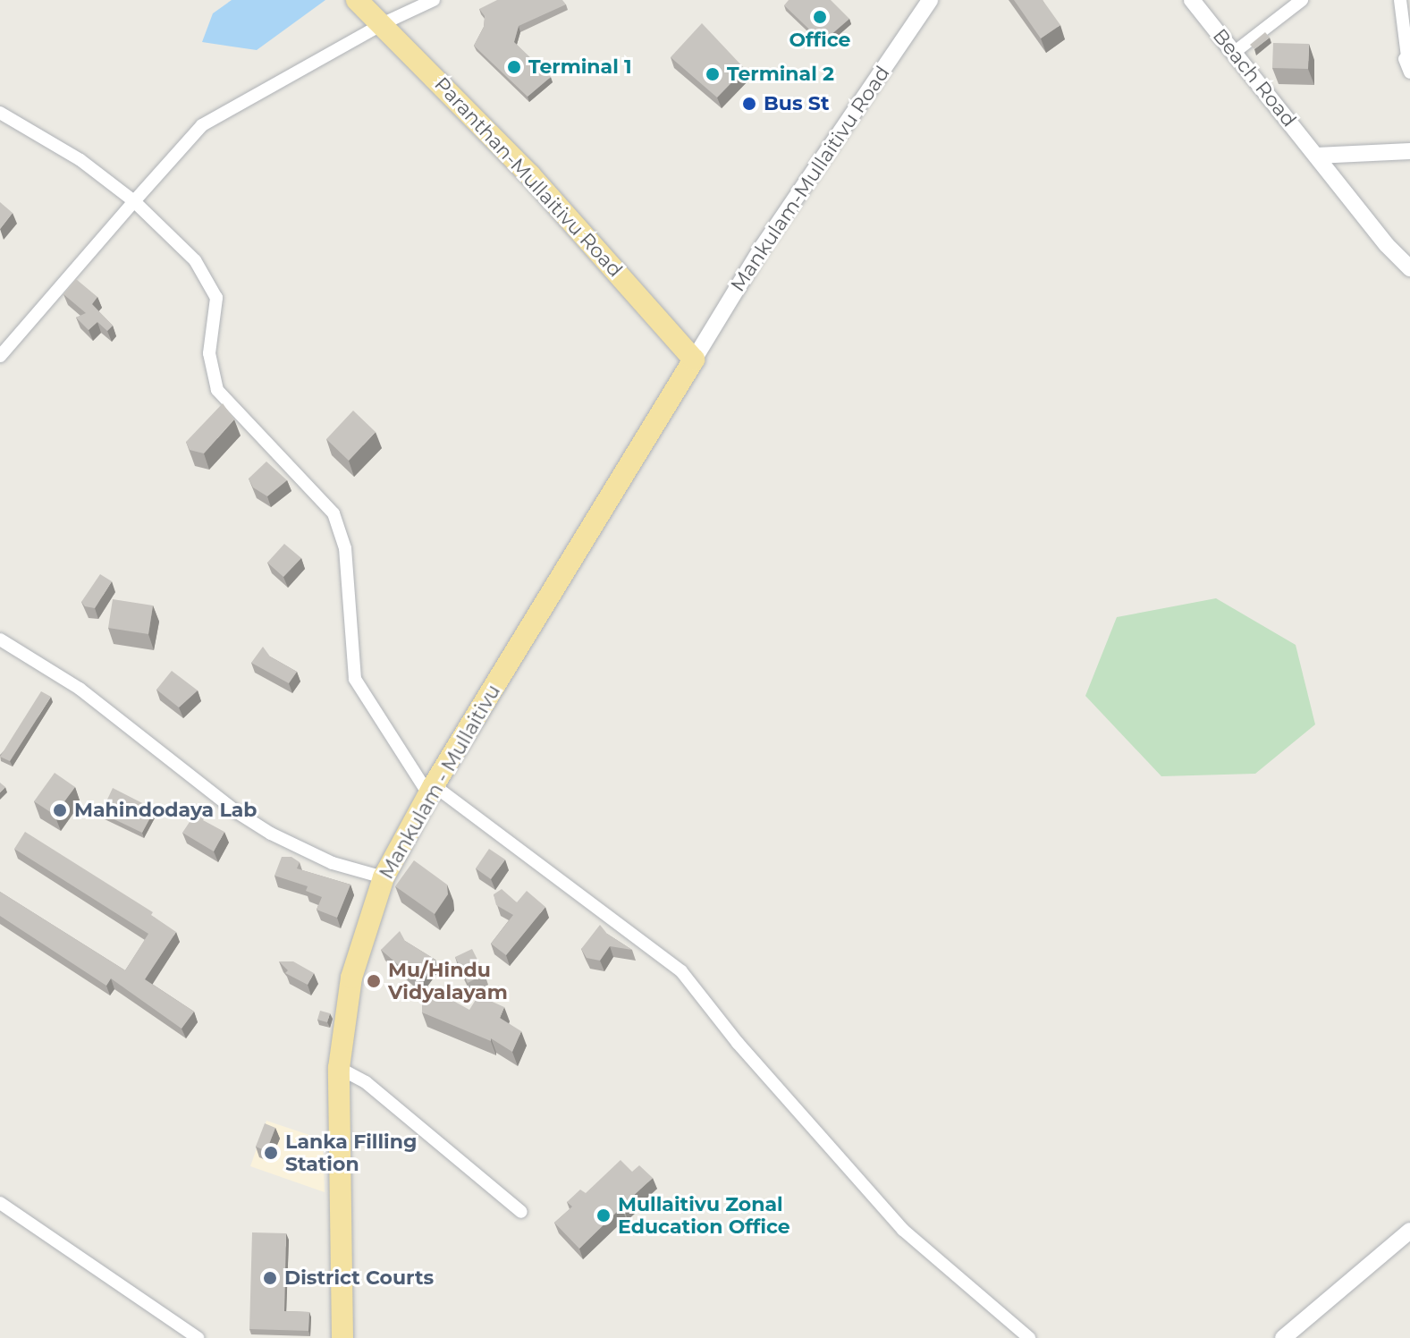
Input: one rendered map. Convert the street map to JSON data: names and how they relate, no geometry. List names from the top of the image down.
{
  "streets": {
    "highway": ["Paranthan-Mullaitivu Road", "Mankulam - Mullaitivu"],
    "street": ["Beach Road", "Mankulam-Mullaitivu Road"]
  },
  "crossings": [
    ["Paranthan-Mullaitivu Road", "Mankulam-Mullaitivu Road"],
    ["Paranthan-Mullaitivu Road", "Mankulam - Mullaitivu"],
    ["Mankulam-Mullaitivu Road", "Mankulam - Mullaitivu"]
  ],
  "places": [
    "Office",
    "Terminal 1",
    "Terminal 2",
    "Bus St",
    "Mahindodaya Lab",
    "Mu/Hindu Vidyalayam",
    "Lanka Filling Station",
    "Mullaitivu Zonal Education Office",
    "District Courts"
  ]
}
